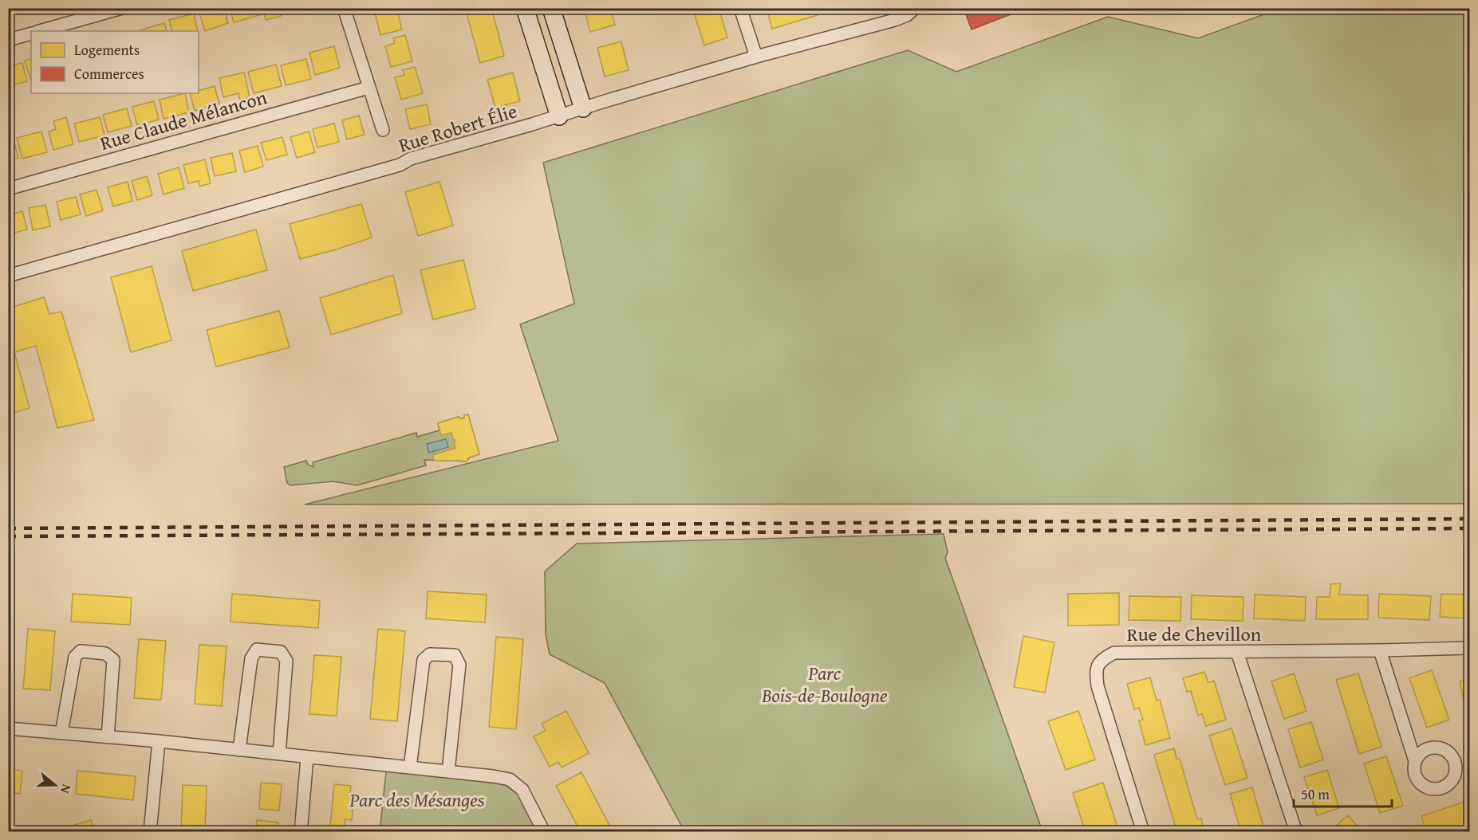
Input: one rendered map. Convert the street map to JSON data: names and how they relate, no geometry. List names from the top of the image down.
{
  "streets": {
    "street": ["Rue Claude Mélancon", "Rue Robert Élie", "Rue de Chevillon"]
  },
  "parks": ["Parc Bois-de-Boulogne", "Parc des Mésanges"],
  "legend": ["Logements", "Commerces"],
  "scale_bar": "50 m",
  "north": "right"
}
